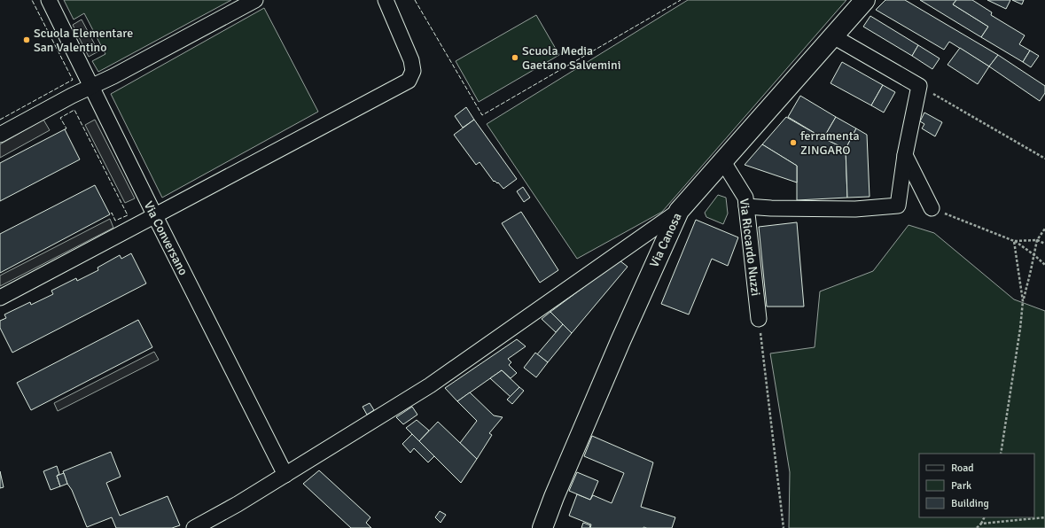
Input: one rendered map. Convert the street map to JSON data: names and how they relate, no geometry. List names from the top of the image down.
{
  "streets": {
    "main road": ["Via Canosa"],
    "street": ["Via Conversano", "Via Riccardo Nuzzi"]
  },
  "crossings": [
    ["Via Canosa", "Via Riccardo Nuzzi"]
  ],
  "places": ["Scuola Elementare San Valentino", "Scuola Media Gaetano Salvemini", "ferramenta ZINGARO"],
  "legend": ["Road", "Park", "Building"]
}
